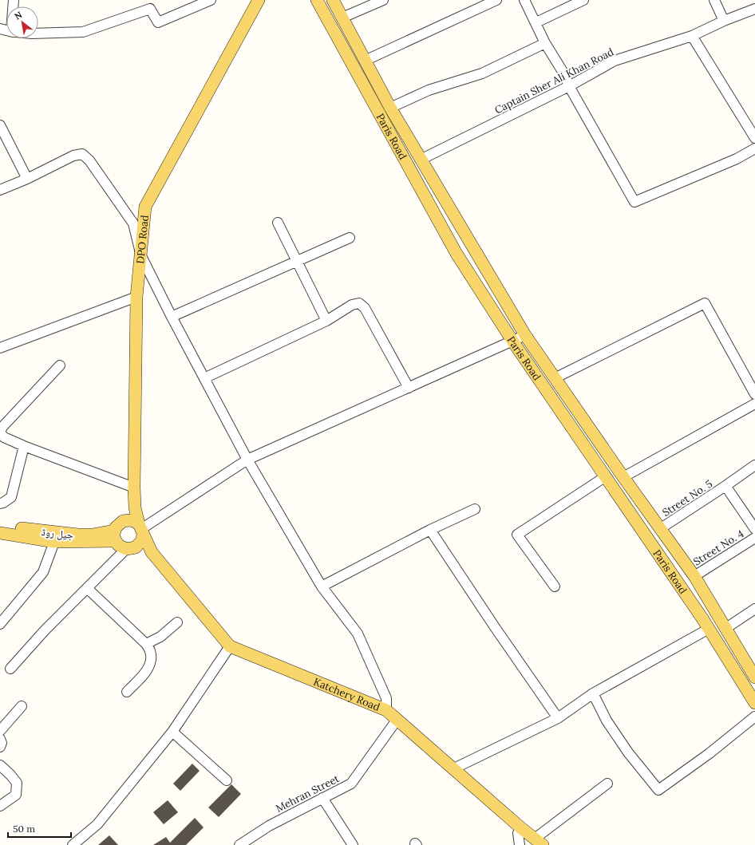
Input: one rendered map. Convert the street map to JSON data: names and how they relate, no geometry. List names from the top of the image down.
{
  "streets": {
    "main road": [
      "Paris Road",
      "DPO Road",
      "جیل روڈ",
      "Katchery Road"
    ],
    "street": [
      "Captain Sher Ali Khan Road",
      "Street No. 5",
      "Street No. 4",
      "Mehran Street"
    ]
  },
  "crossings": [
    ["Captain Sher Ali Khan Road", "Paris Road"],
    ["Paris Road", "Street No. 5"],
    ["Paris Road", "Street No. 4"],
    ["DPO Road", "جیل روڈ"],
    ["DPO Road", "Katchery Road"],
    ["جیل روڈ", "Katchery Road"],
    ["Katchery Road", "Mehran Street"]
  ],
  "scale_bar": "50 m",
  "north": "top left"
}
